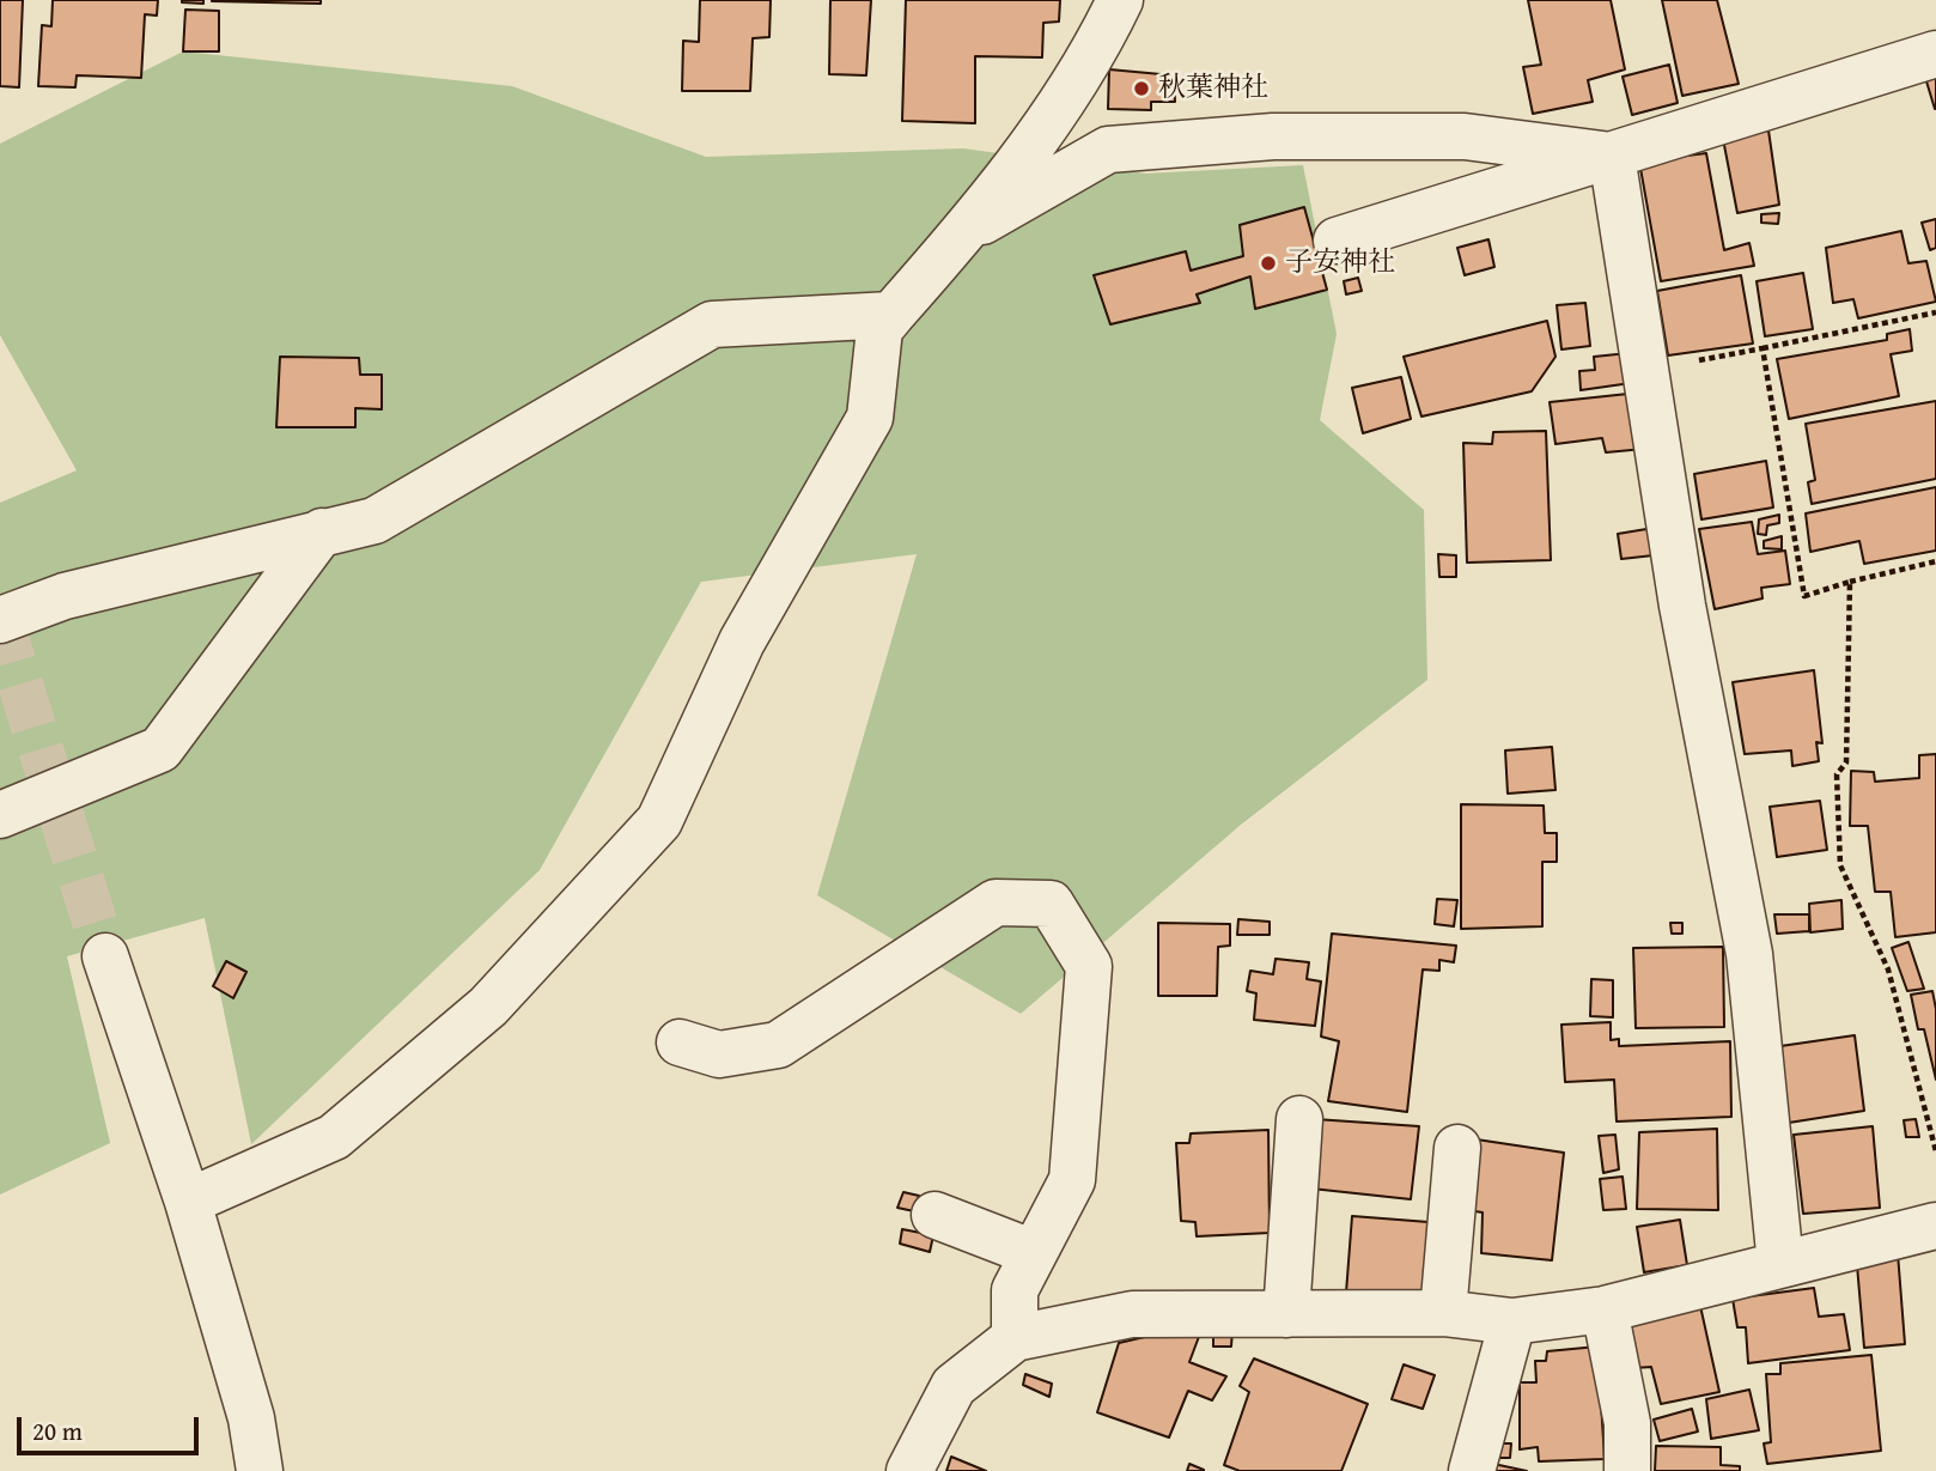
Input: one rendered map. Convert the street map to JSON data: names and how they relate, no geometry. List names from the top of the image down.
{
  "places": ["秋葉神社", "子安神社"],
  "scale_bar": "20 m"
}
